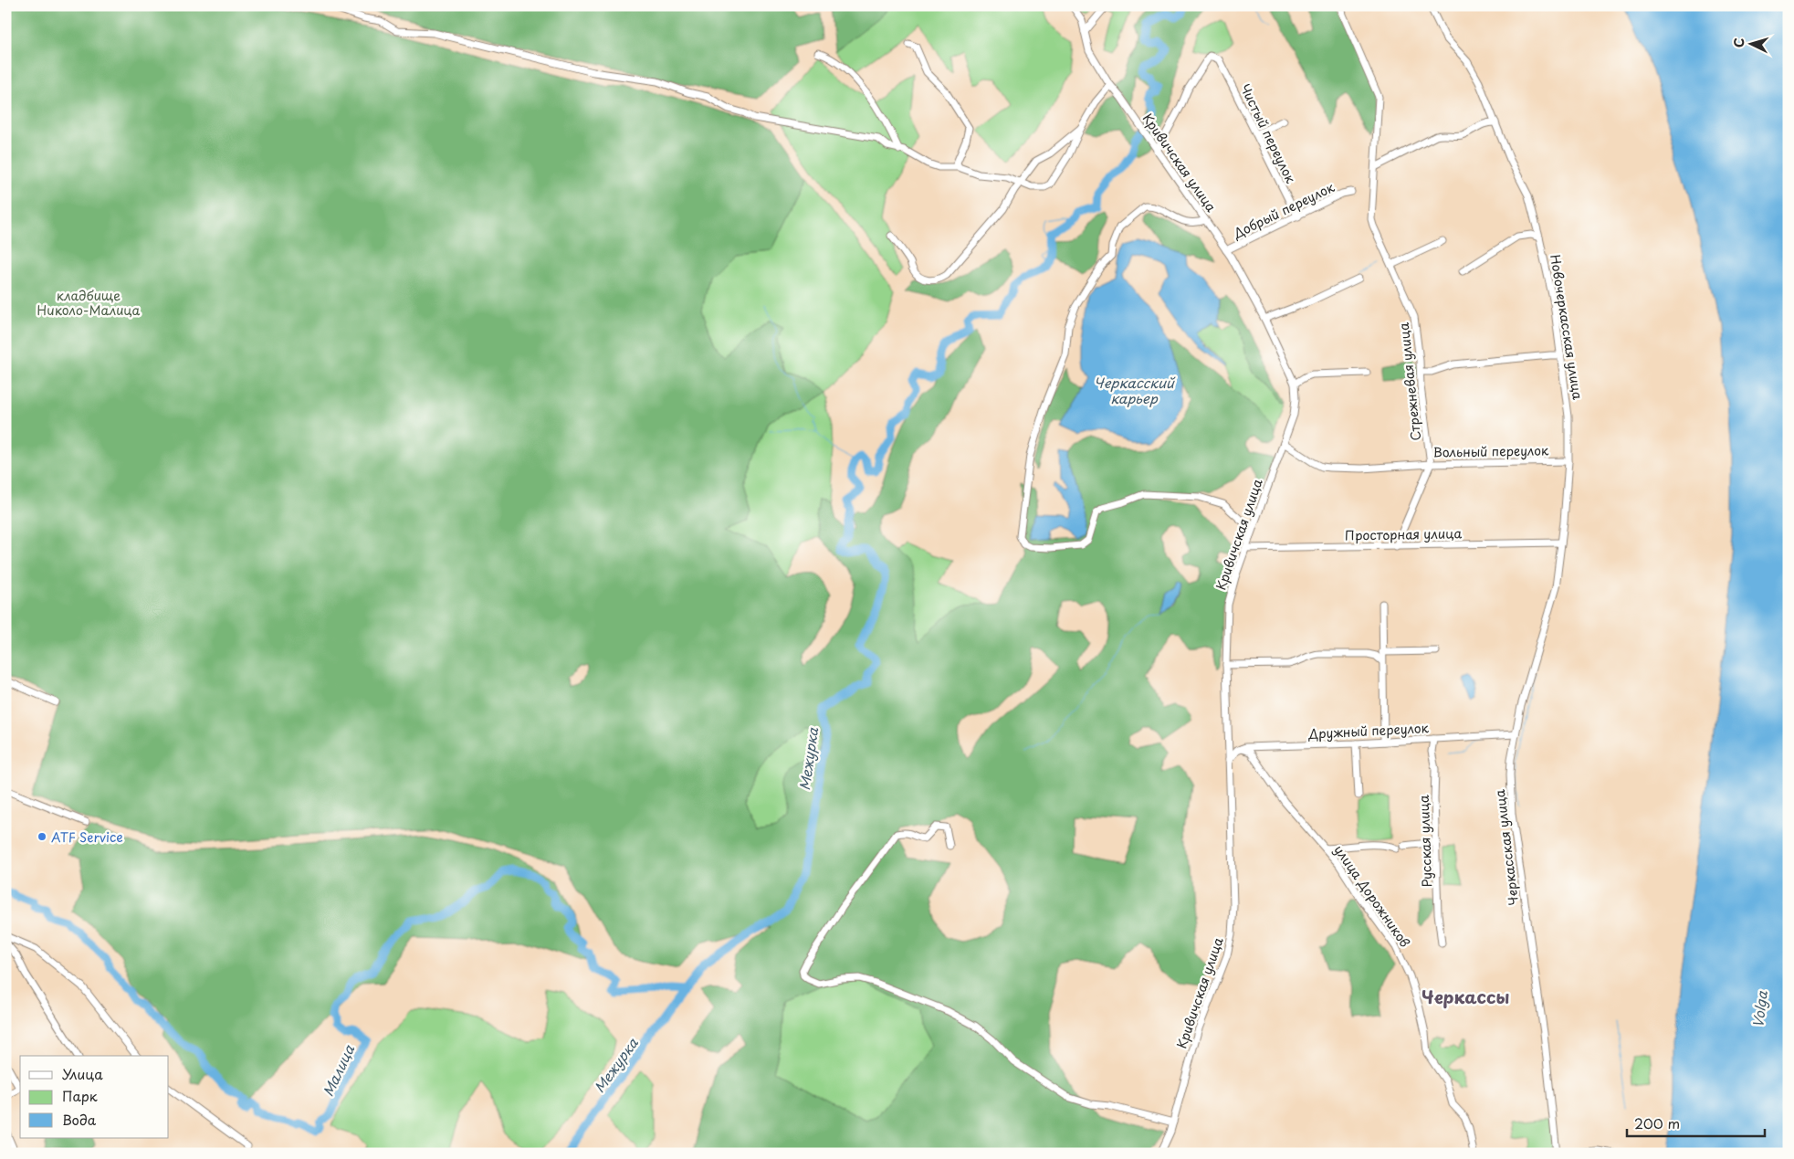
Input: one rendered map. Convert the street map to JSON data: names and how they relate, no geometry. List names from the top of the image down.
{
  "streets": {
    "street": [
      "Чистый переулок",
      "Кривичская улица",
      "Добрый переулок",
      "Новочеркасская улица",
      "Стрежневая улица",
      "Вольный переулок",
      "Просторная улица",
      "Дружный переулок",
      "Русская улица",
      "Черкасская улица",
      "улица Дорожников"
    ]
  },
  "crossings": [
    ["Чистый переулок", "Кривичская улица"],
    ["Чистый переулок", "Добрый переулок"],
    ["Кривичская улица", "Добрый переулок"],
    ["Кривичская улица", "Вольный переулок"],
    ["Кривичская улица", "Просторная улица"],
    ["Новочеркасская улица", "Вольный переулок"],
    ["Новочеркасская улица", "Просторная улица"],
    ["Новочеркасская улица", "Черкасская улица"],
    ["Стрежневая улица", "Вольный переулок"],
    ["Просторная улица", "Черкасская улица"],
    ["Дружный переулок", "Русская улица"],
    ["Дружный переулок", "Черкасская улица"],
    ["Дружный переулок", "улица Дорожников"]
  ],
  "districts": ["Черкассы"],
  "water": [
    "Черкасский карьер",
    "Межурка",
    "Volga",
    "Малица"
  ],
  "parks": ["кладбище Николо-Малица"],
  "places": ["ATF Service"],
  "legend": ["Улица", "Парк", "Вода"],
  "scale_bar": "200 m",
  "north": "left"
}
